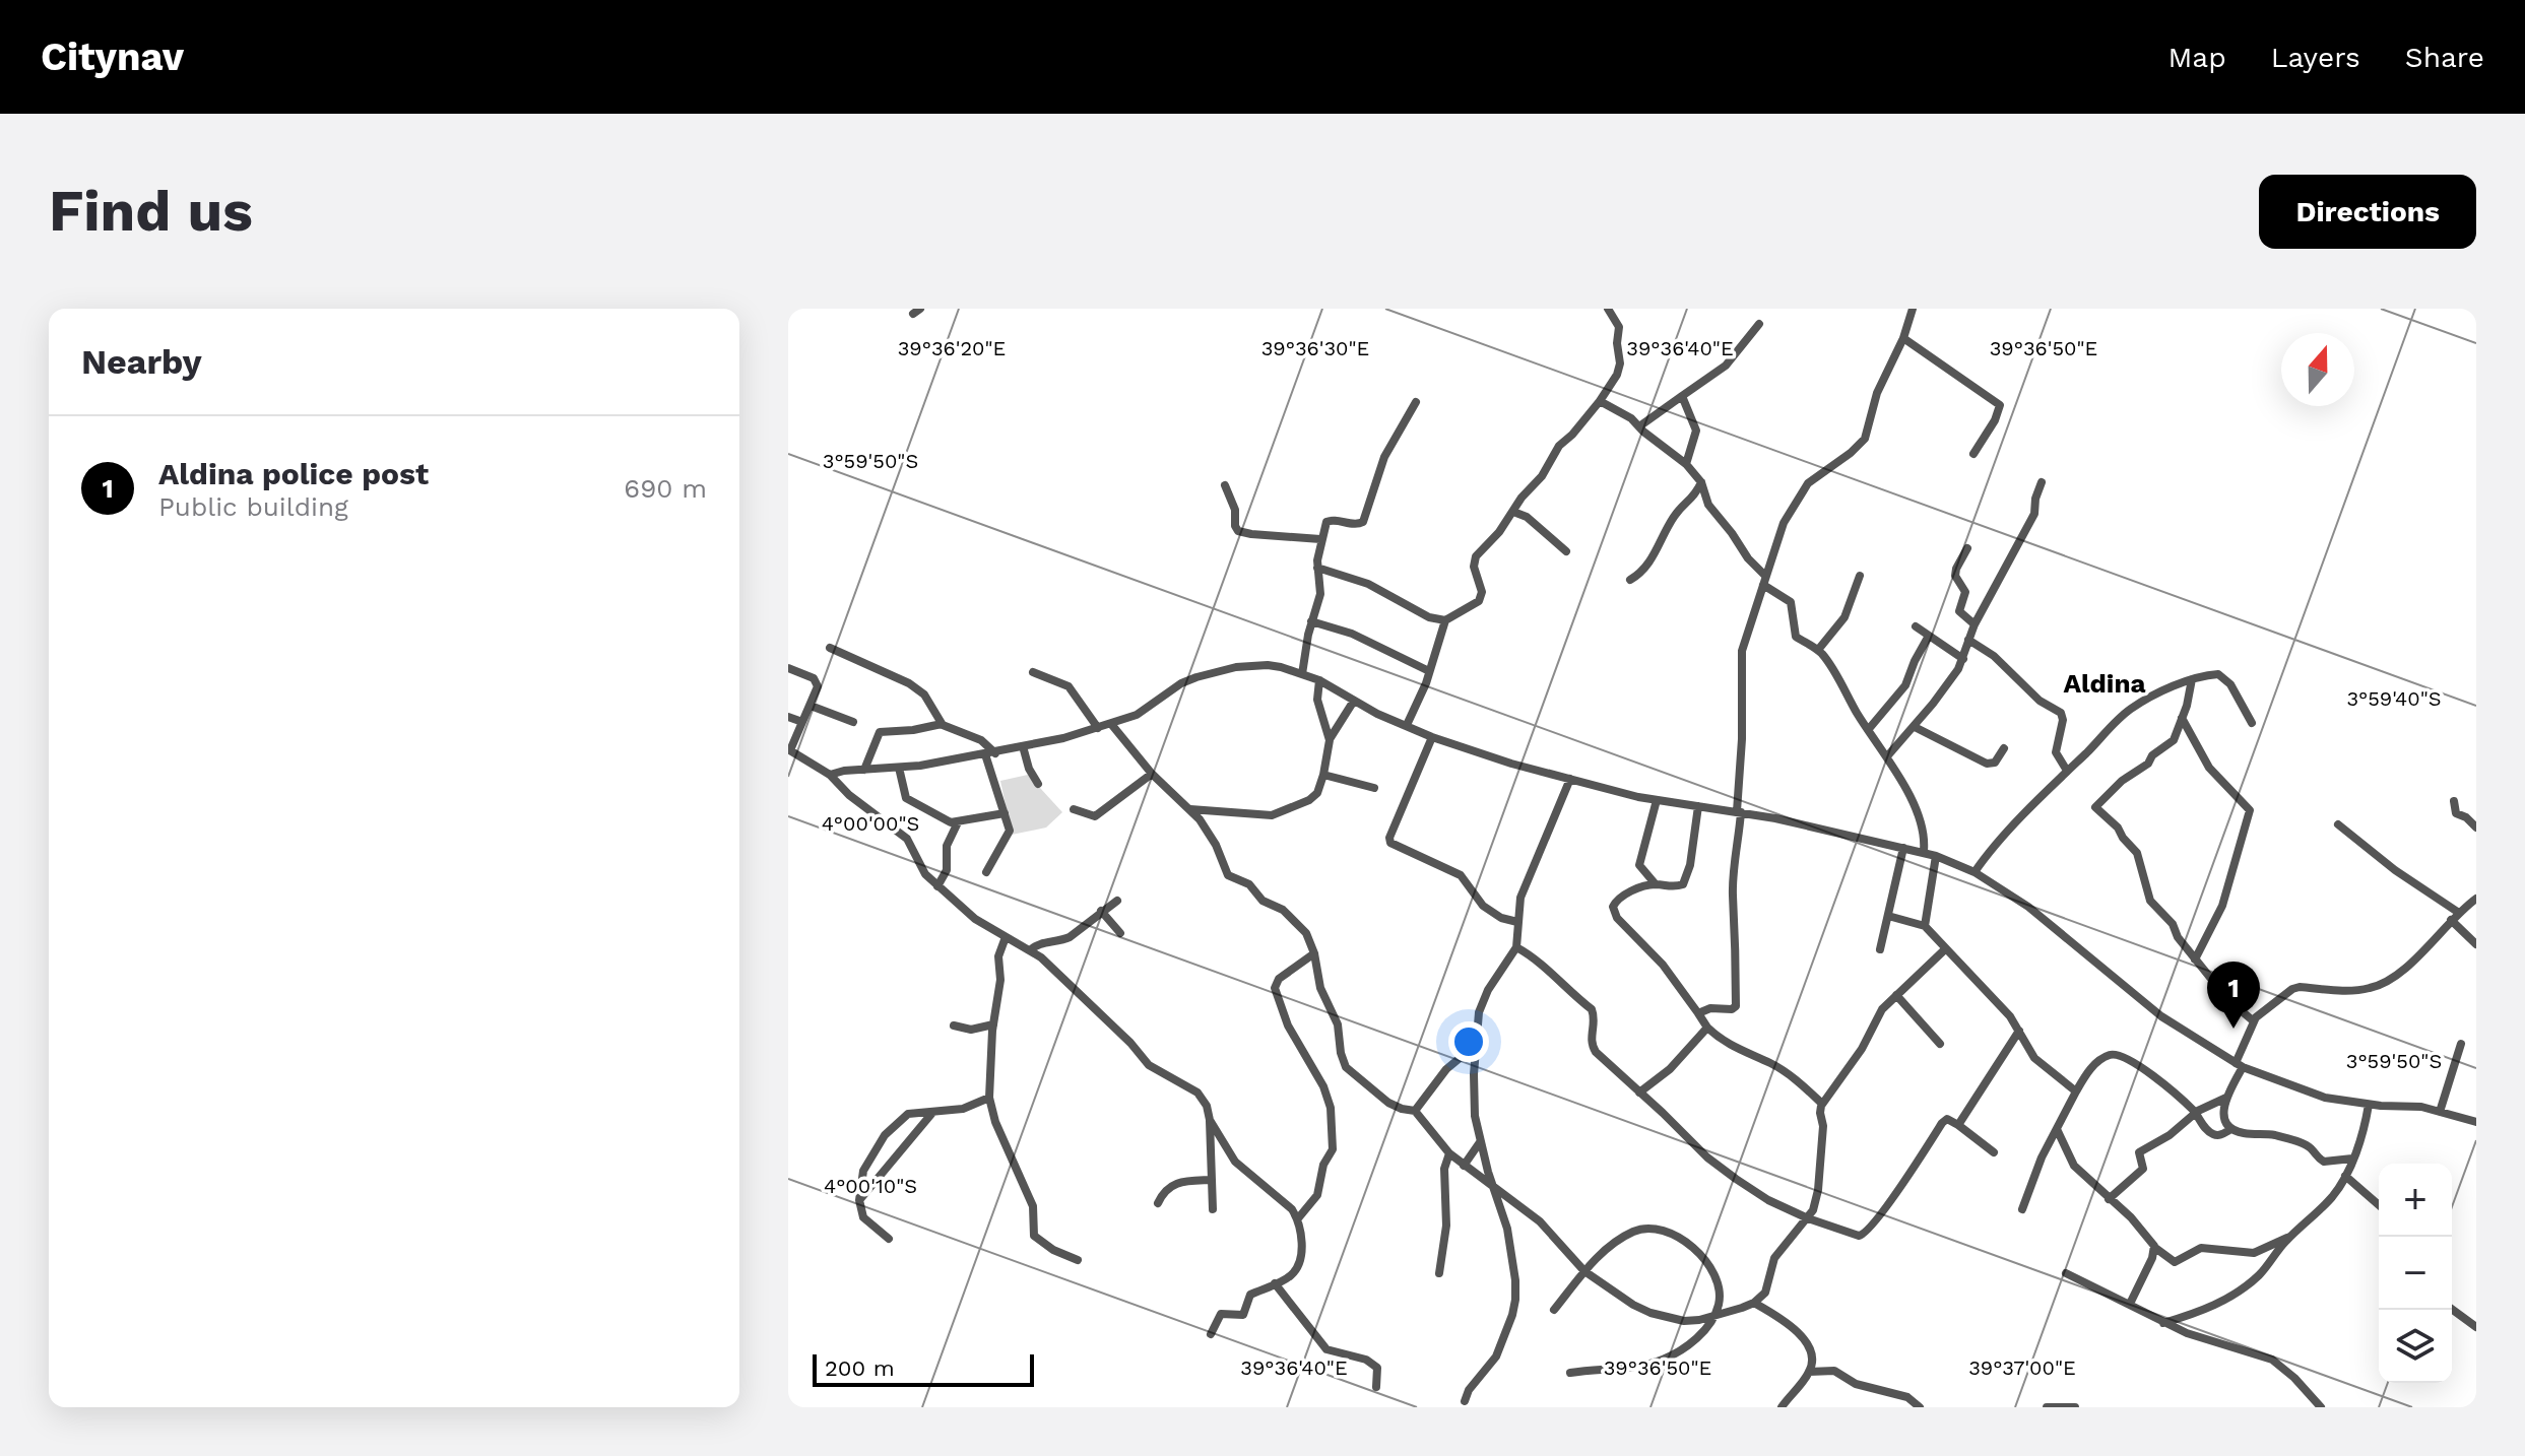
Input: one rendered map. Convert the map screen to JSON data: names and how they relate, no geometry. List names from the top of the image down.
{
  "districts": ["Aldina"],
  "scale_bar": "200 m",
  "north": "top",
  "page": {
    "header": "Citynav",
    "nav": ["Map", "Layers", "Share"],
    "buttons": "Directions",
    "title": "Find us",
    "heading": "Nearby",
    "list": [
      {
        "mark": "1",
        "name": "Aldina police post",
        "note": "Public building",
        "value": "690 m"
      }
    ],
    "pins": "1",
    "map_buttons": ["+", "−"],
    "scale": "200 m"
  },
  "coordinates": [
    "39°36'30\"E",
    "39°36'40\"E",
    "39°36'50\"E",
    "39°36'20\"E",
    "3°59'50\"S",
    "3°59'40\"S",
    "4°00'00\"S",
    "4°00'10\"S",
    "39°37'00\"E"
  ]
}
